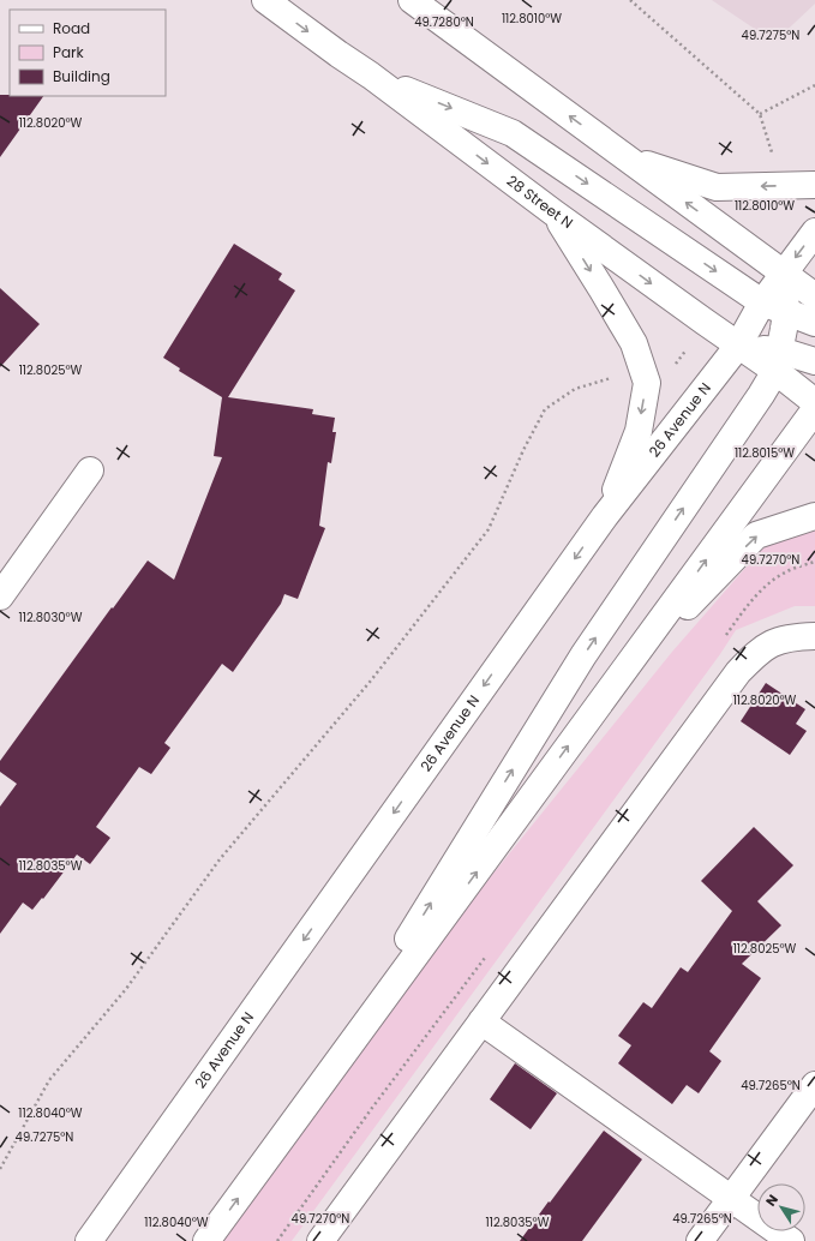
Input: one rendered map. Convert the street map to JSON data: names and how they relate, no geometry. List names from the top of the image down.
{
  "streets": {
    "main road": ["28 Street N", "26 Avenue N"]
  },
  "crossings": [
    ["28 Street N", "26 Avenue N"]
  ],
  "legend": ["Road", "Park", "Building"],
  "north": "top left",
  "coordinates": [
    "112.8010°W",
    "49.7280°N",
    "49.7275°N",
    "112.8020°W",
    "112.8025°W",
    "112.8015°W",
    "49.7270°N",
    "112.8030°W",
    "112.8035°W",
    "49.7265°N",
    "112.8040°W"
  ]
}
